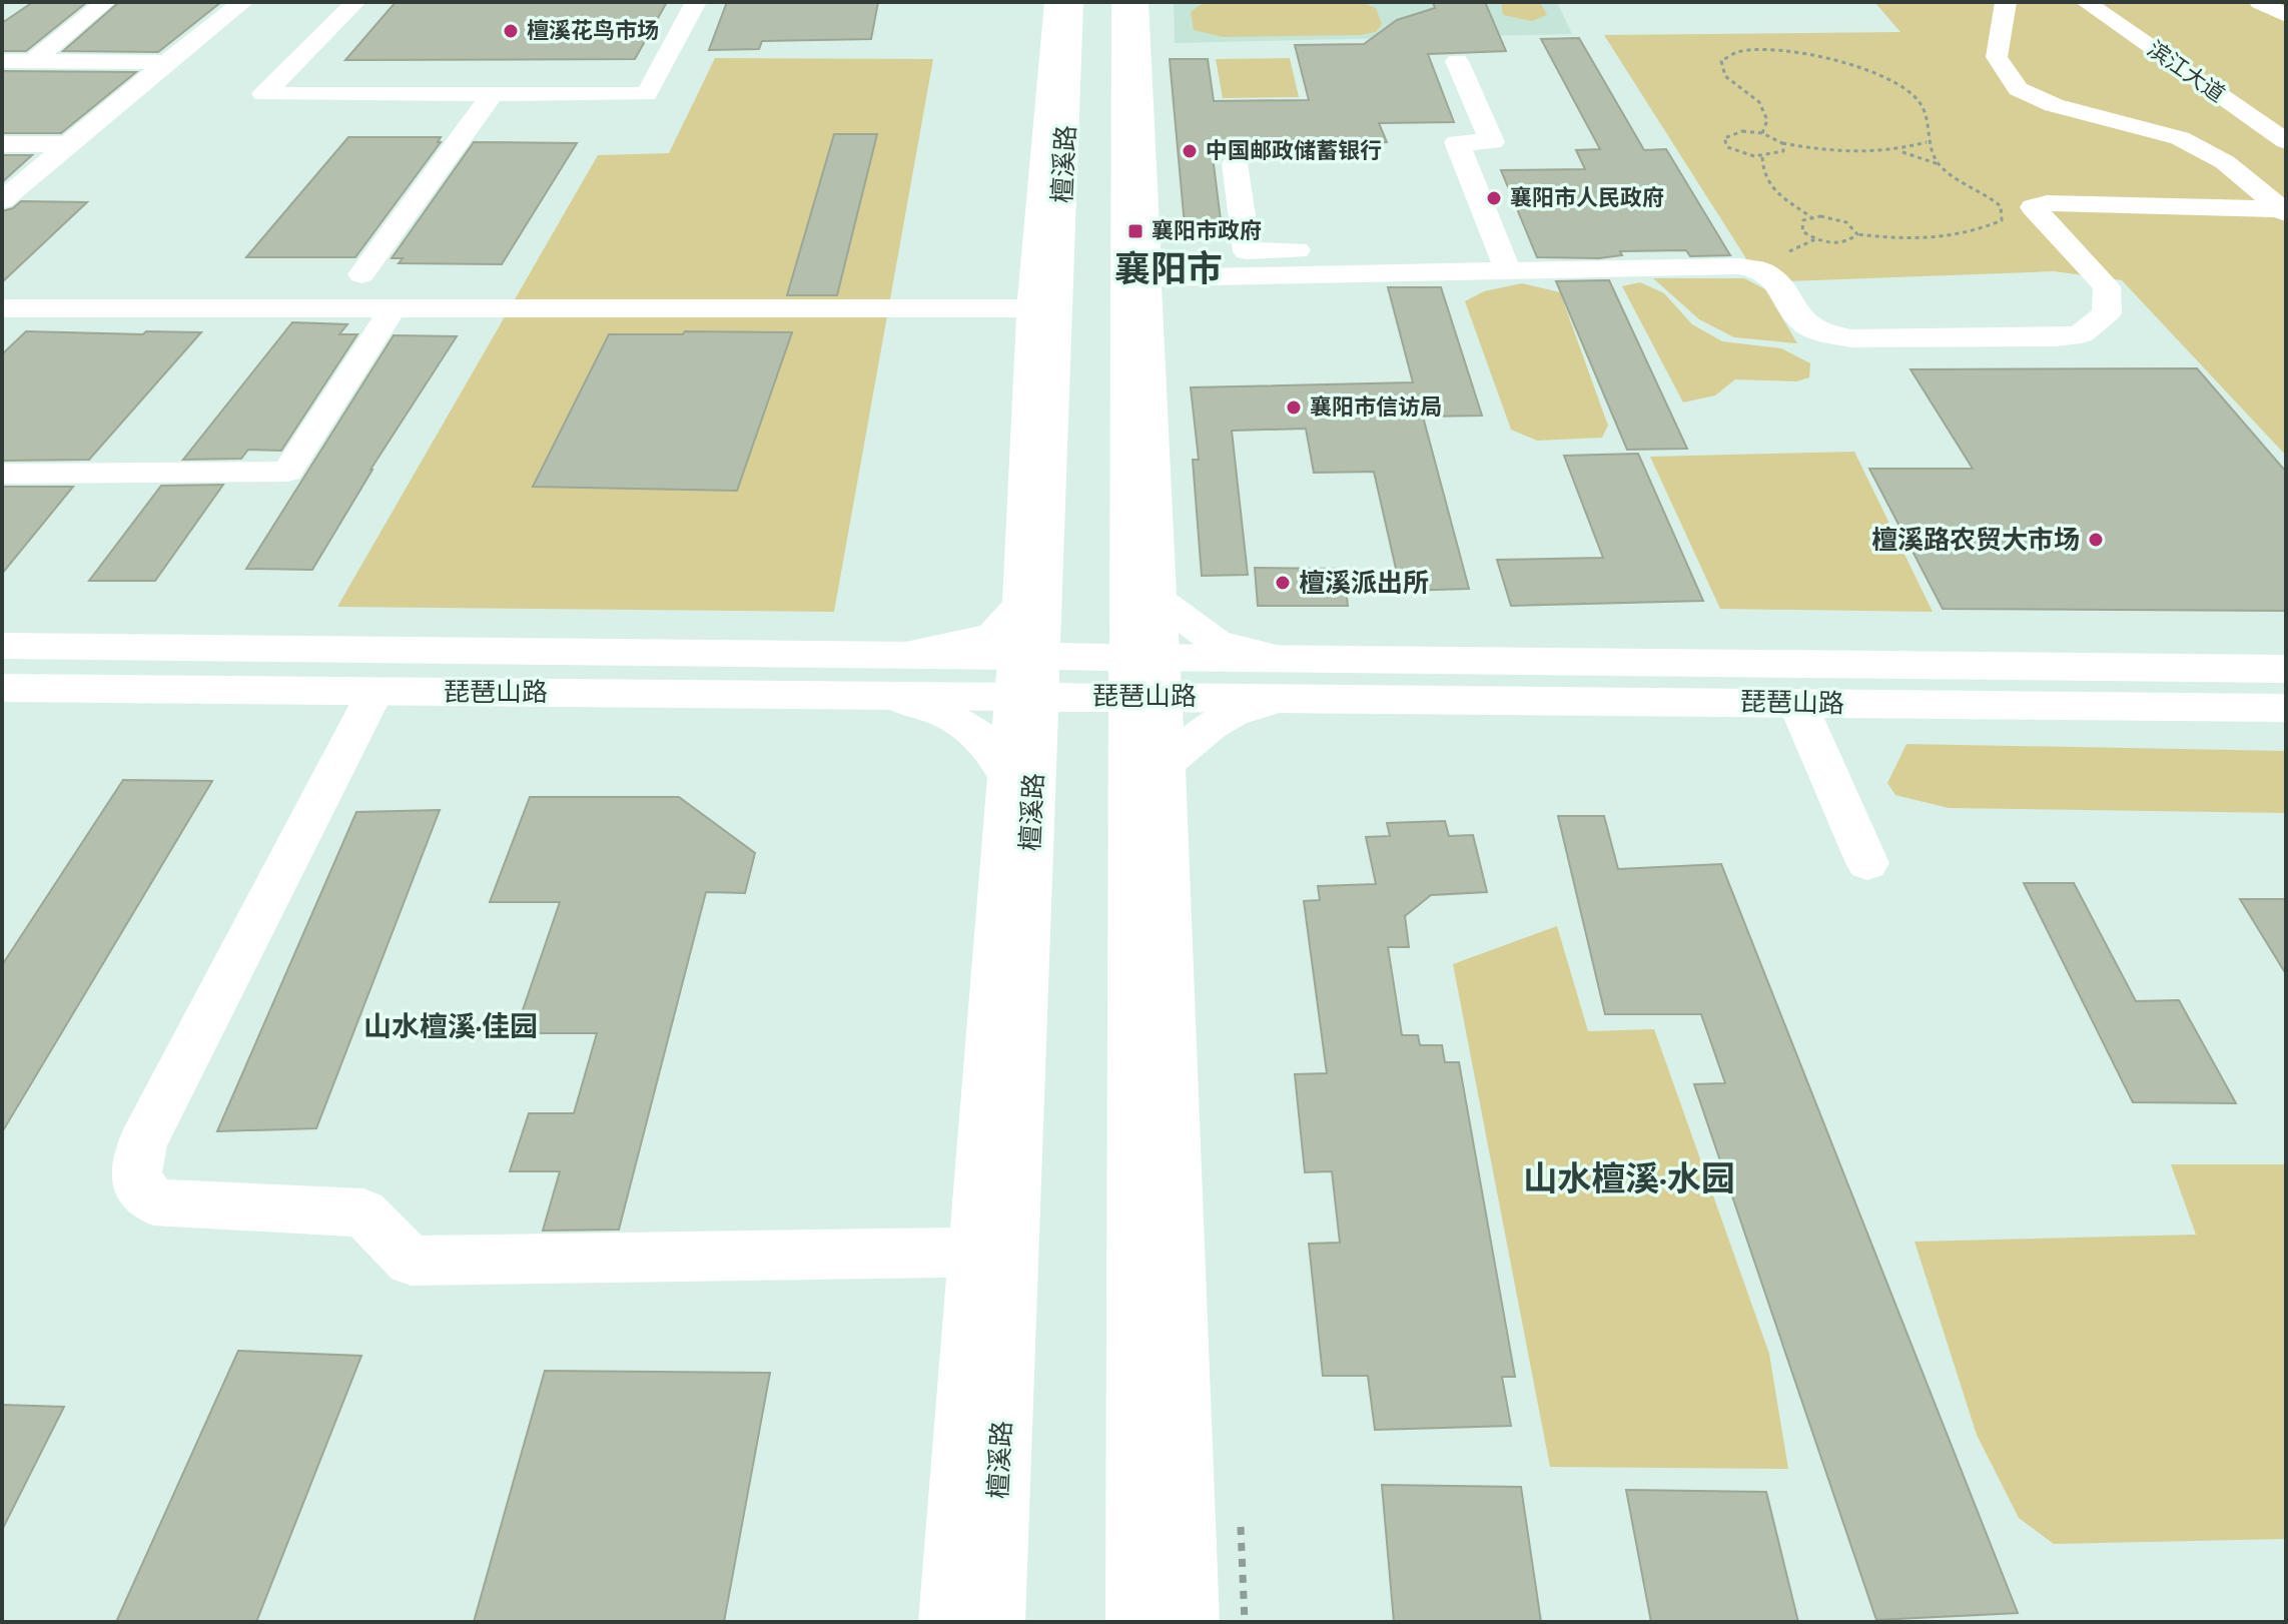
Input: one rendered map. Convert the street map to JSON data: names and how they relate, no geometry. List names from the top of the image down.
{
  "streets": {
    "main road": ["檀溪路", "琵琶山路"],
    "street": ["滨江大道"]
  },
  "crossings": [
    ["檀溪路", "琵琶山路"]
  ],
  "districts": ["襄阳市", "山水檀溪·佳园", "山水檀溪·水园"],
  "places": {
    "other": [
      "檀溪花鸟市场",
      "中国邮政储蓄银行",
      "襄阳市人民政府",
      "襄阳市信访局",
      "檀溪路农贸大市场",
      "檀溪派出所"
    ],
    "transit": ["襄阳市政府"]
  }
}
